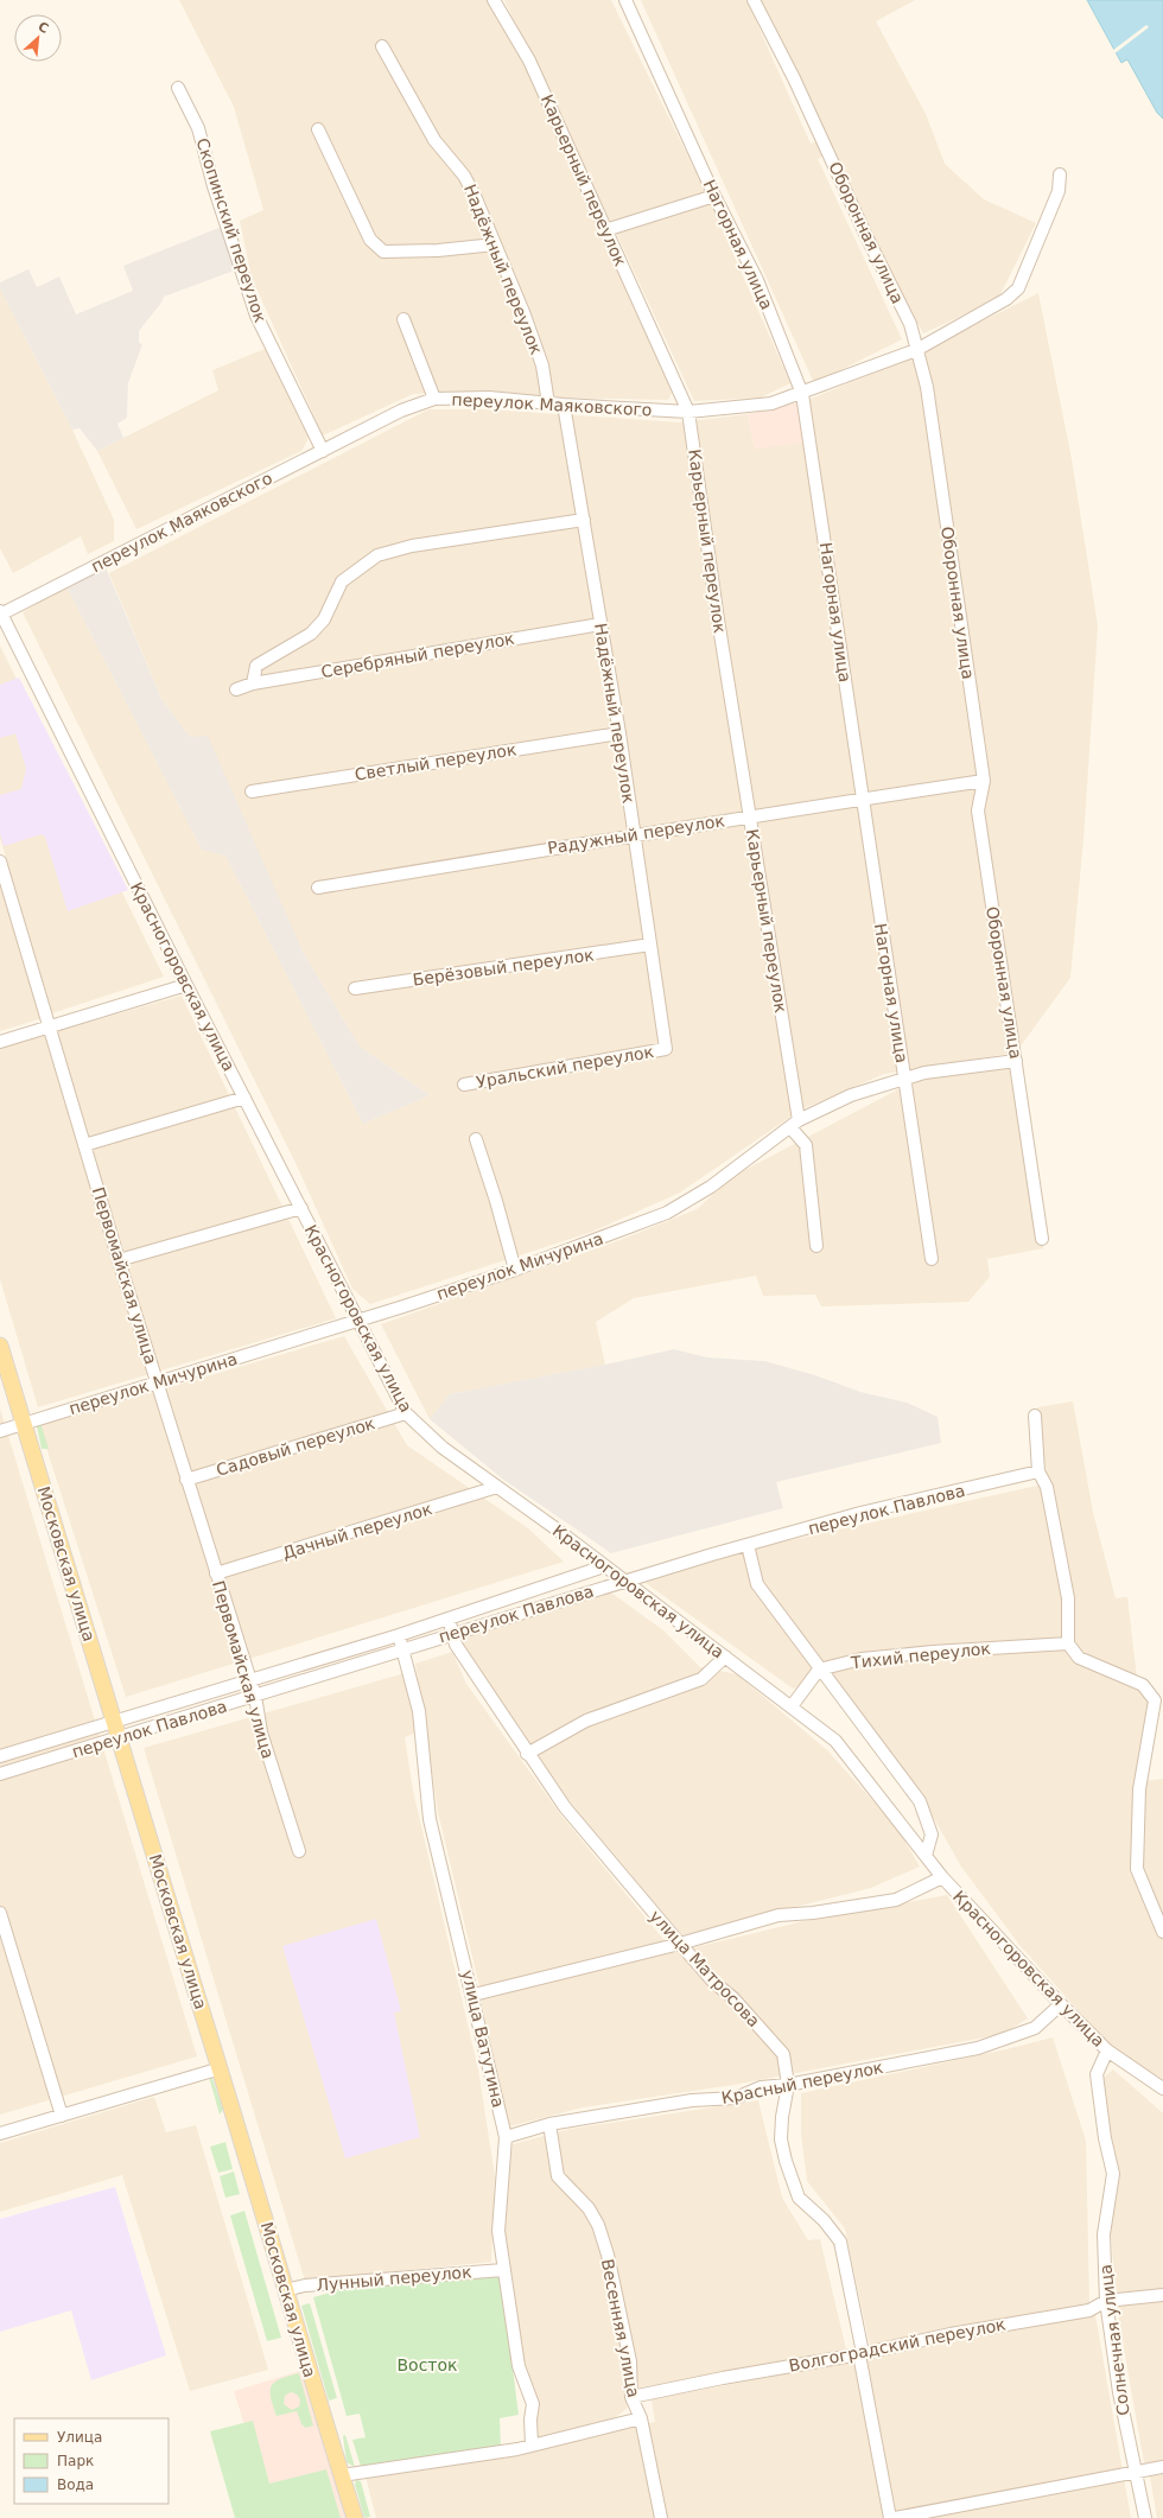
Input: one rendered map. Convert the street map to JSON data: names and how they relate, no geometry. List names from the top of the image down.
{
  "streets": {
    "main road": ["Московская улица"],
    "street": [
      "Карьерный переулок",
      "Скопинский переулок",
      "Оборонная улица",
      "Нагорная улица",
      "Надёжный переулок",
      "переулок Маяковского",
      "Серебряный переулок",
      "Светлый переулок",
      "Радужный переулок",
      "Берёзовый переулок",
      "Красногоровская улица",
      "Уральский переулок",
      "переулок Мичурина",
      "Первомайская улица",
      "Садовый переулок",
      "переулок Павлова",
      "Дачный переулок",
      "Тихий переулок",
      "улица Матросова",
      "улица Ватутина",
      "Красный переулок",
      "Лунный переулок",
      "Весенняя улица",
      "Солнечная улица",
      "Волгоградский переулок"
    ]
  },
  "crossings": [
    ["Карьерный переулок", "переулок Маяковского"],
    ["Карьерный переулок", "Радужный переулок"],
    ["Карьерный переулок", "переулок Мичурина"],
    ["Скопинский переулок", "переулок Маяковского"],
    ["Оборонная улица", "переулок Маяковского"],
    ["Оборонная улица", "Радужный переулок"],
    ["Оборонная улица", "переулок Мичурина"],
    ["Нагорная улица", "переулок Маяковского"],
    ["Нагорная улица", "Радужный переулок"],
    ["Нагорная улица", "переулок Мичурина"],
    ["Надёжный переулок", "переулок Маяковского"],
    ["Надёжный переулок", "Серебряный переулок"],
    ["Надёжный переулок", "Светлый переулок"],
    ["Надёжный переулок", "Радужный переулок"],
    ["Надёжный переулок", "Берёзовый переулок"],
    ["Надёжный переулок", "Уральский переулок"],
    ["переулок Маяковского", "Красногоровская улица"],
    ["Красногоровская улица", "переулок Мичурина"],
    ["Красногоровская улица", "Садовый переулок"],
    ["Красногоровская улица", "переулок Павлова"],
    ["Красногоровская улица", "Дачный переулок"],
    ["Красногоровская улица", "Красный переулок"],
    ["Красногоровская улица", "Солнечная улица"],
    ["переулок Мичурина", "Первомайская улица"],
    ["переулок Мичурина", "Московская улица"],
    ["Первомайская улица", "Садовый переулок"],
    ["Первомайская улица", "переулок Павлова"],
    ["Первомайская улица", "Дачный переулок"],
    ["переулок Павлова", "Московская улица"],
    ["переулок Павлова", "улица Матросова"],
    ["переулок Павлова", "улица Ватутина"],
    ["Московская улица", "Лунный переулок"],
    ["улица Матросова", "Красный переулок"],
    ["улица Матросова", "Волгоградский переулок"],
    ["улица Ватутина", "Красный переулок"],
    ["улица Ватутина", "Лунный переулок"],
    ["Красный переулок", "Весенняя улица"],
    ["Весенняя улица", "Волгоградский переулок"],
    ["Солнечная улица", "Волгоградский переулок"]
  ],
  "parks": ["Восток"],
  "legend": ["Улица", "Парк", "Вода"],
  "north": "top right"
}
